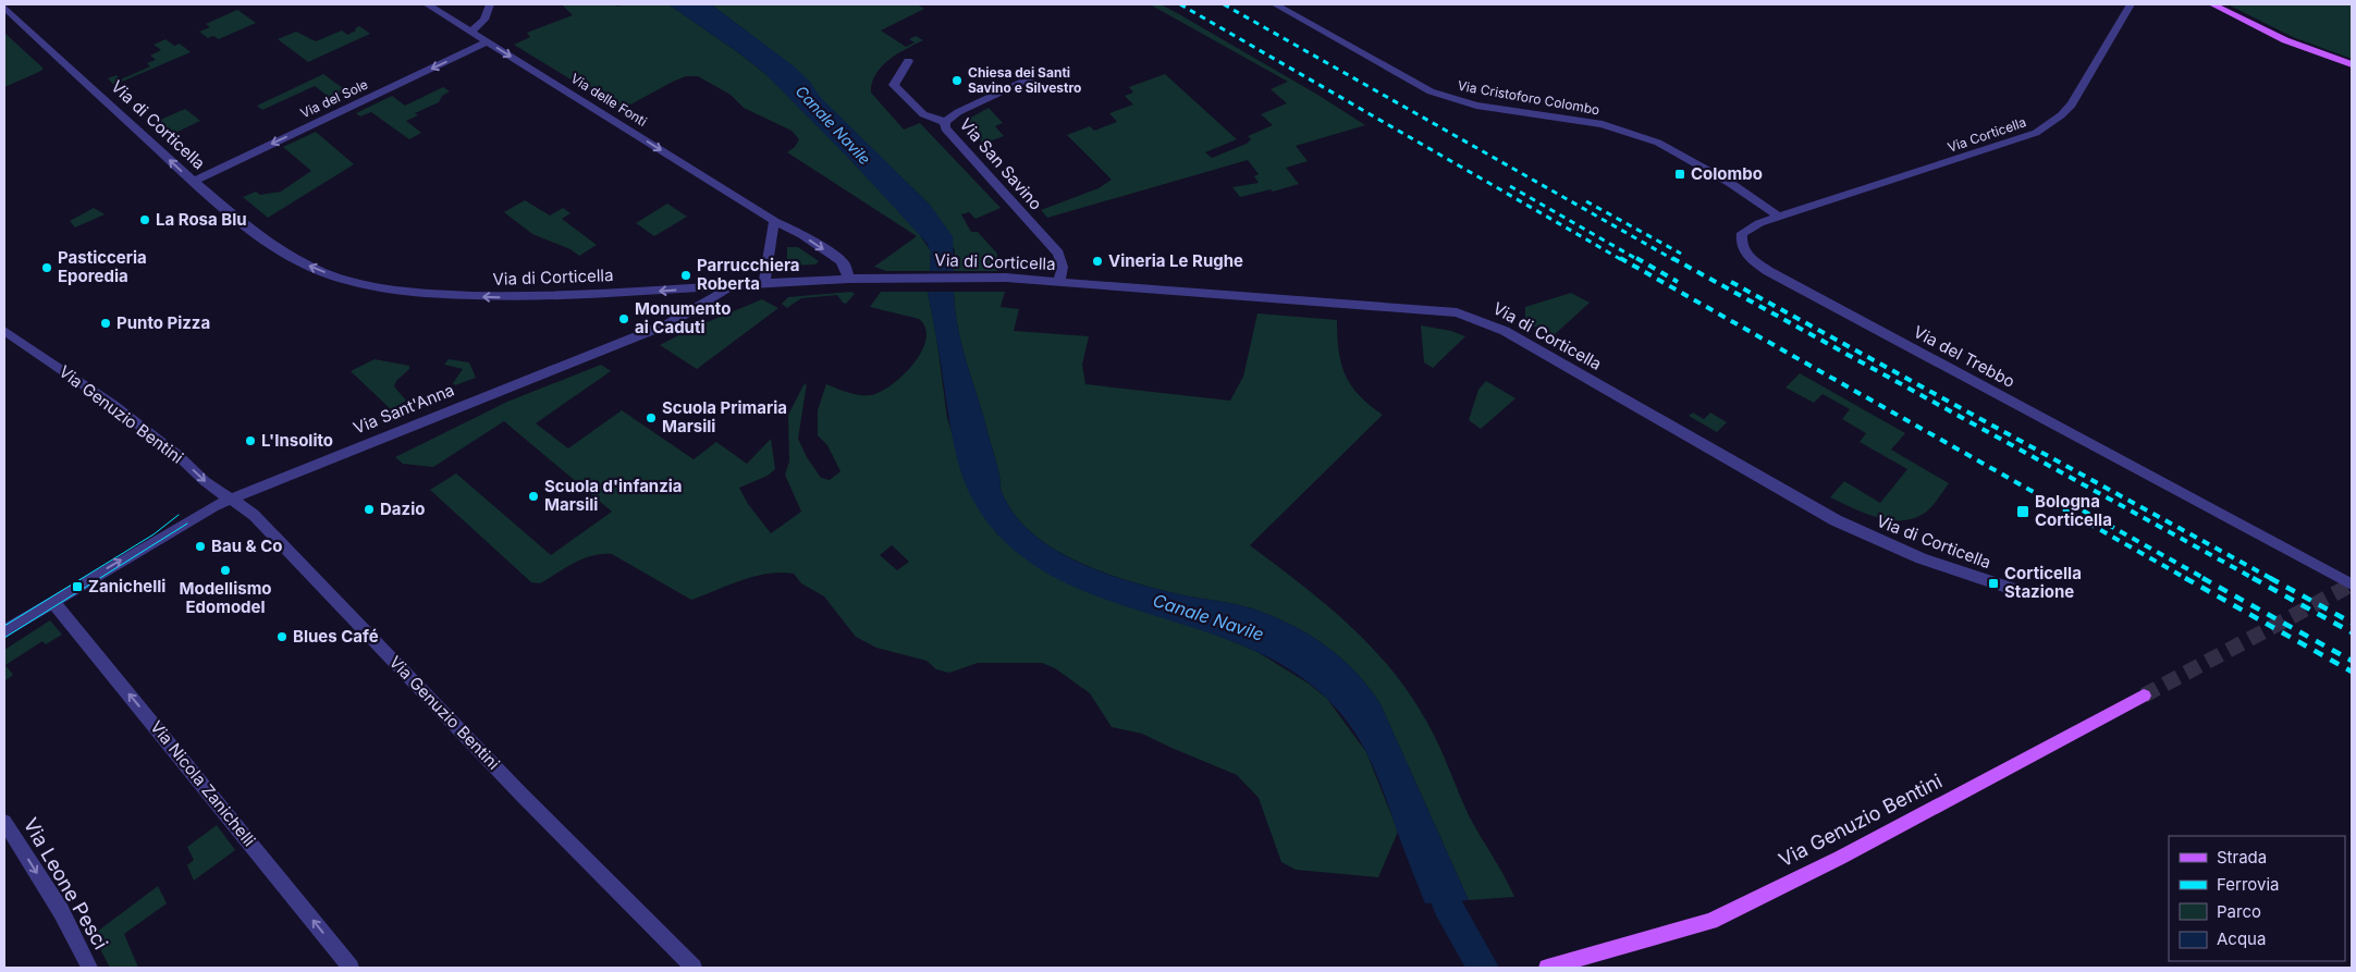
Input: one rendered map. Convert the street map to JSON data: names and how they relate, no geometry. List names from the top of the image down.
{
  "streets": {
    "main road": ["Via Genuzio Bentini"],
    "street": [
      "Via Cristoforo Colombo",
      "Via del Sole",
      "Via delle Fonti",
      "Via di Corticella",
      "Via Corticella",
      "Via San Savino",
      "Via del Trebbo",
      "Via Sant'Anna",
      "Via Nicola Zanichelli",
      "Via Leone Pesci"
    ]
  },
  "crossings": [
    ["Via Cristoforo Colombo", "Via del Trebbo"],
    ["Via del Sole", "Via delle Fonti"],
    ["Via del Sole", "Via di Corticella"],
    ["Via delle Fonti", "Via di Corticella"],
    ["Via di Corticella", "Via San Savino"],
    ["Via di Corticella", "Via Sant'Anna"],
    ["Via Corticella", "Via del Trebbo"],
    ["Via Sant'Anna", "Via Genuzio Bentini"],
    ["Via Sant'Anna", "Via Nicola Zanichelli"]
  ],
  "one_way": [
    "Via del Sole",
    "Via delle Fonti",
    "Via di Corticella",
    "Via Nicola Zanichelli",
    "Via Leone Pesci"
  ],
  "water": ["Canale Navile"],
  "places": {
    "other": [
      "Chiesa dei Santi Savino e Silvestro",
      "La Rosa Blu",
      "Vineria Le Rughe",
      "Pasticceria Eporedia",
      "Parrucchiera Roberta",
      "Monumento ai Caduti",
      "Punto Pizza",
      "Scuola Primaria Marsili",
      "L'Insolito",
      "Scuola d'infanzia Marsili",
      "Dazio",
      "Bau & Co",
      "Modellismo Edomodel",
      "Blues Café"
    ],
    "transit": [
      "Colombo",
      "Bologna Corticella",
      "Corticella Stazione",
      "Zanichelli"
    ]
  },
  "legend": [
    "Strada",
    "Ferrovia",
    "Parco",
    "Acqua"
  ]
}
